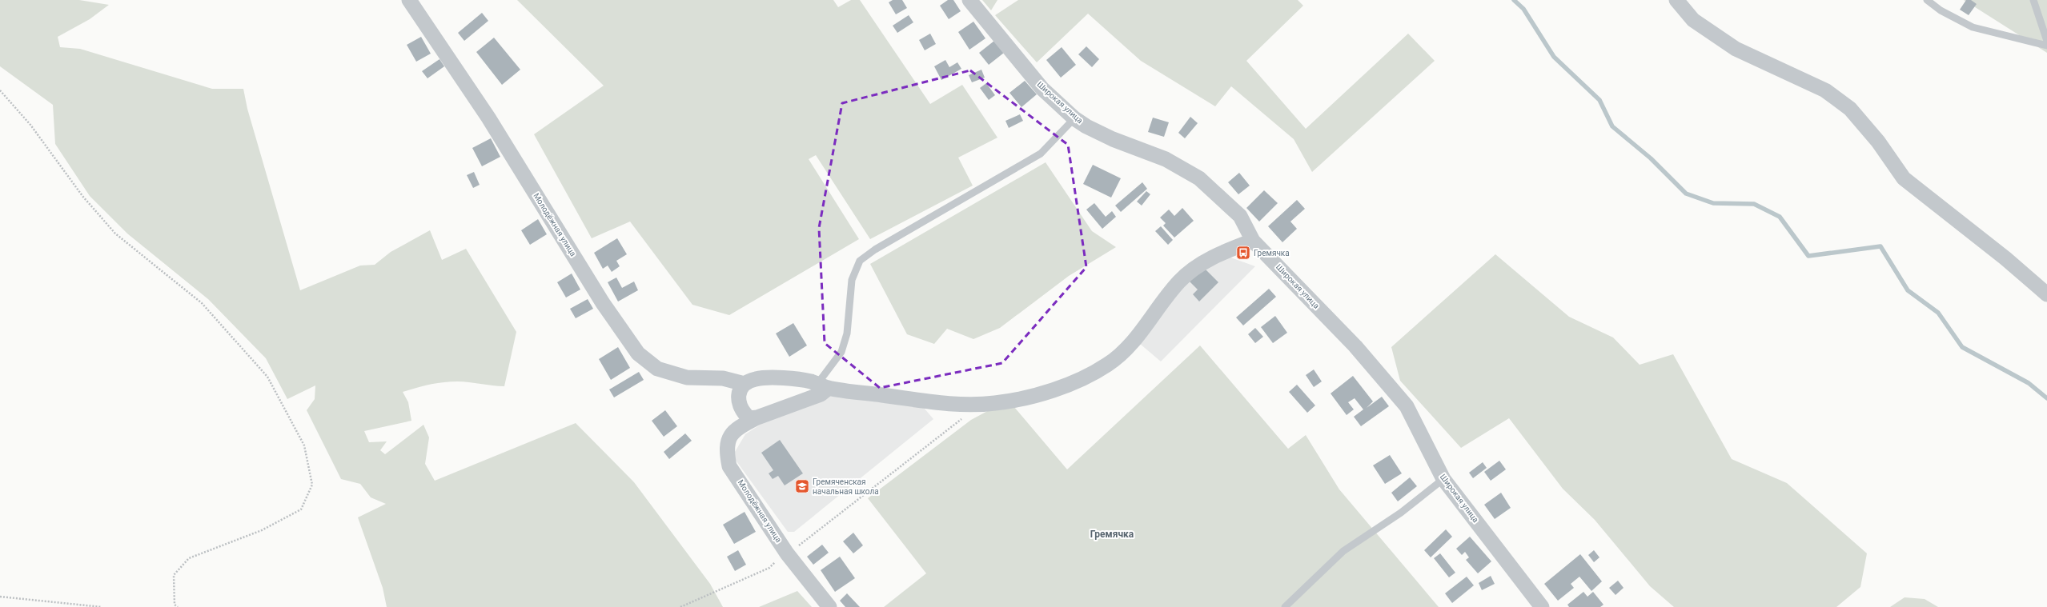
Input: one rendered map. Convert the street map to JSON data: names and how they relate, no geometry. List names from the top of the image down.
{
  "streets": {
    "street": ["Широкая улица", "Молодёжная улица"]
  },
  "districts": ["Гремячка"],
  "places": {
    "bus stop": ["Гремячка"],
    "school or university": ["Гремяченская начальная школа"]
  }
}
